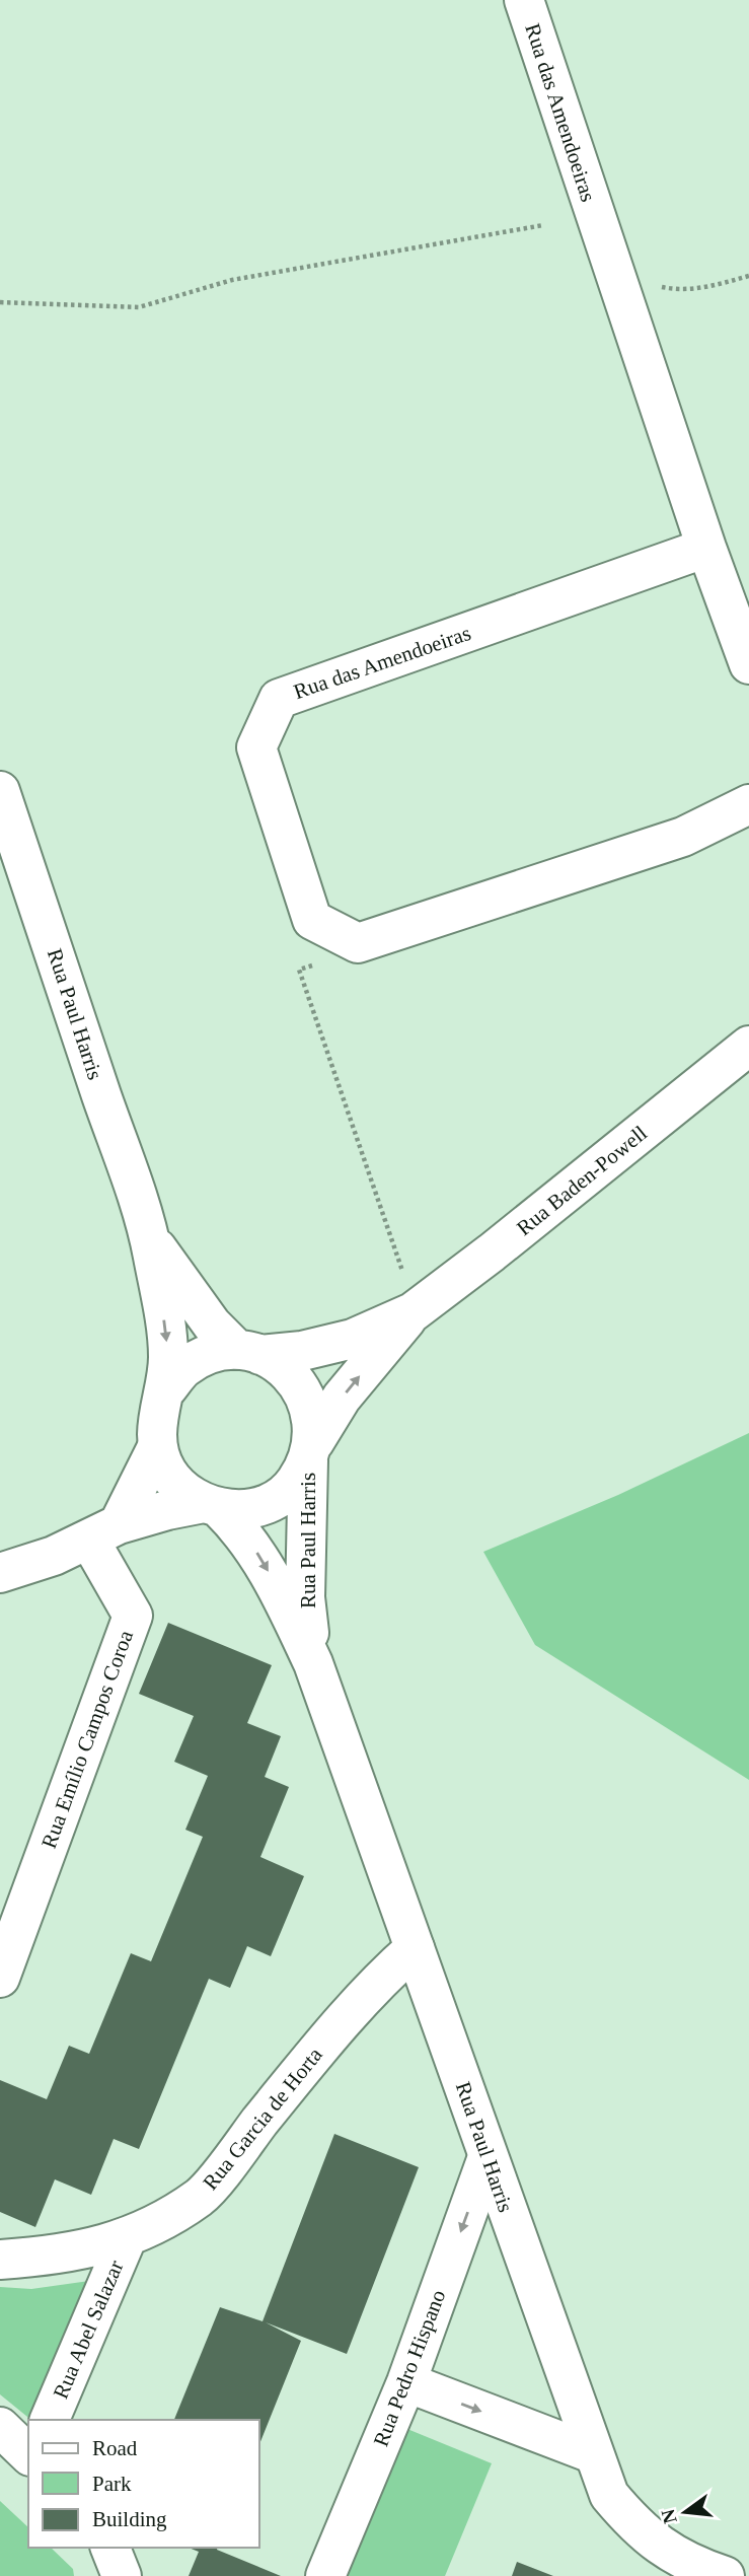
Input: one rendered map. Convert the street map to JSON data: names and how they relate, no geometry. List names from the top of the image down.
{
  "streets": {
    "street": [
      "Rua das Amendoeiras",
      "Rua Paul Harris",
      "Rua Baden-Powell",
      "Rua Emílio Campos Coroa",
      "Rua Garcia de Horta",
      "Rua Abel Salazar",
      "Rua Pedro Hispano"
    ]
  },
  "crossings": [
    ["Rua Paul Harris", "Rua Garcia de Horta"],
    ["Rua Paul Harris", "Rua Pedro Hispano"],
    ["Rua Garcia de Horta", "Rua Abel Salazar"]
  ],
  "one_way": ["Rua Pedro Hispano"],
  "legend": ["Road", "Park", "Building"],
  "north": "left"
}
